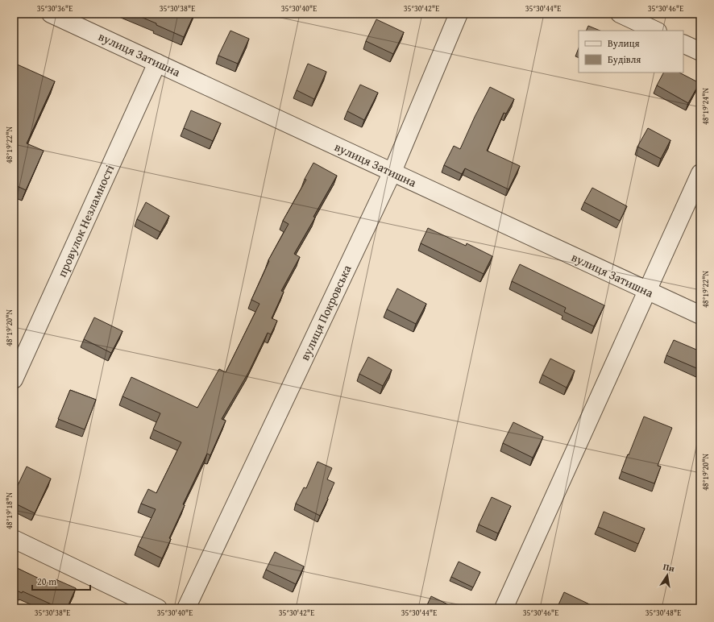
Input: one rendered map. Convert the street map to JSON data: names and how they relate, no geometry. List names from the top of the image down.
{
  "streets": {
    "street": ["вулиця Затишна", "провулок Незламності", "вулиця Покровська"]
  },
  "crossings": [
    ["вулиця Затишна", "провулок Незламності"],
    ["вулиця Затишна", "вулиця Покровська"]
  ],
  "legend": ["Вулиця", "Будівля"],
  "scale_bar": "20 m",
  "north": "top",
  "coordinates": [
    "35°30'36\"E",
    "35°30'38\"E",
    "35°30'40\"E",
    "35°30'42\"E",
    "35°30'44\"E",
    "35°30'46\"E",
    "48°19'24\"N",
    "48°19'22\"N",
    "48°19'20\"N",
    "48°19'18\"N",
    "35°30'48\"E"
  ]
}
